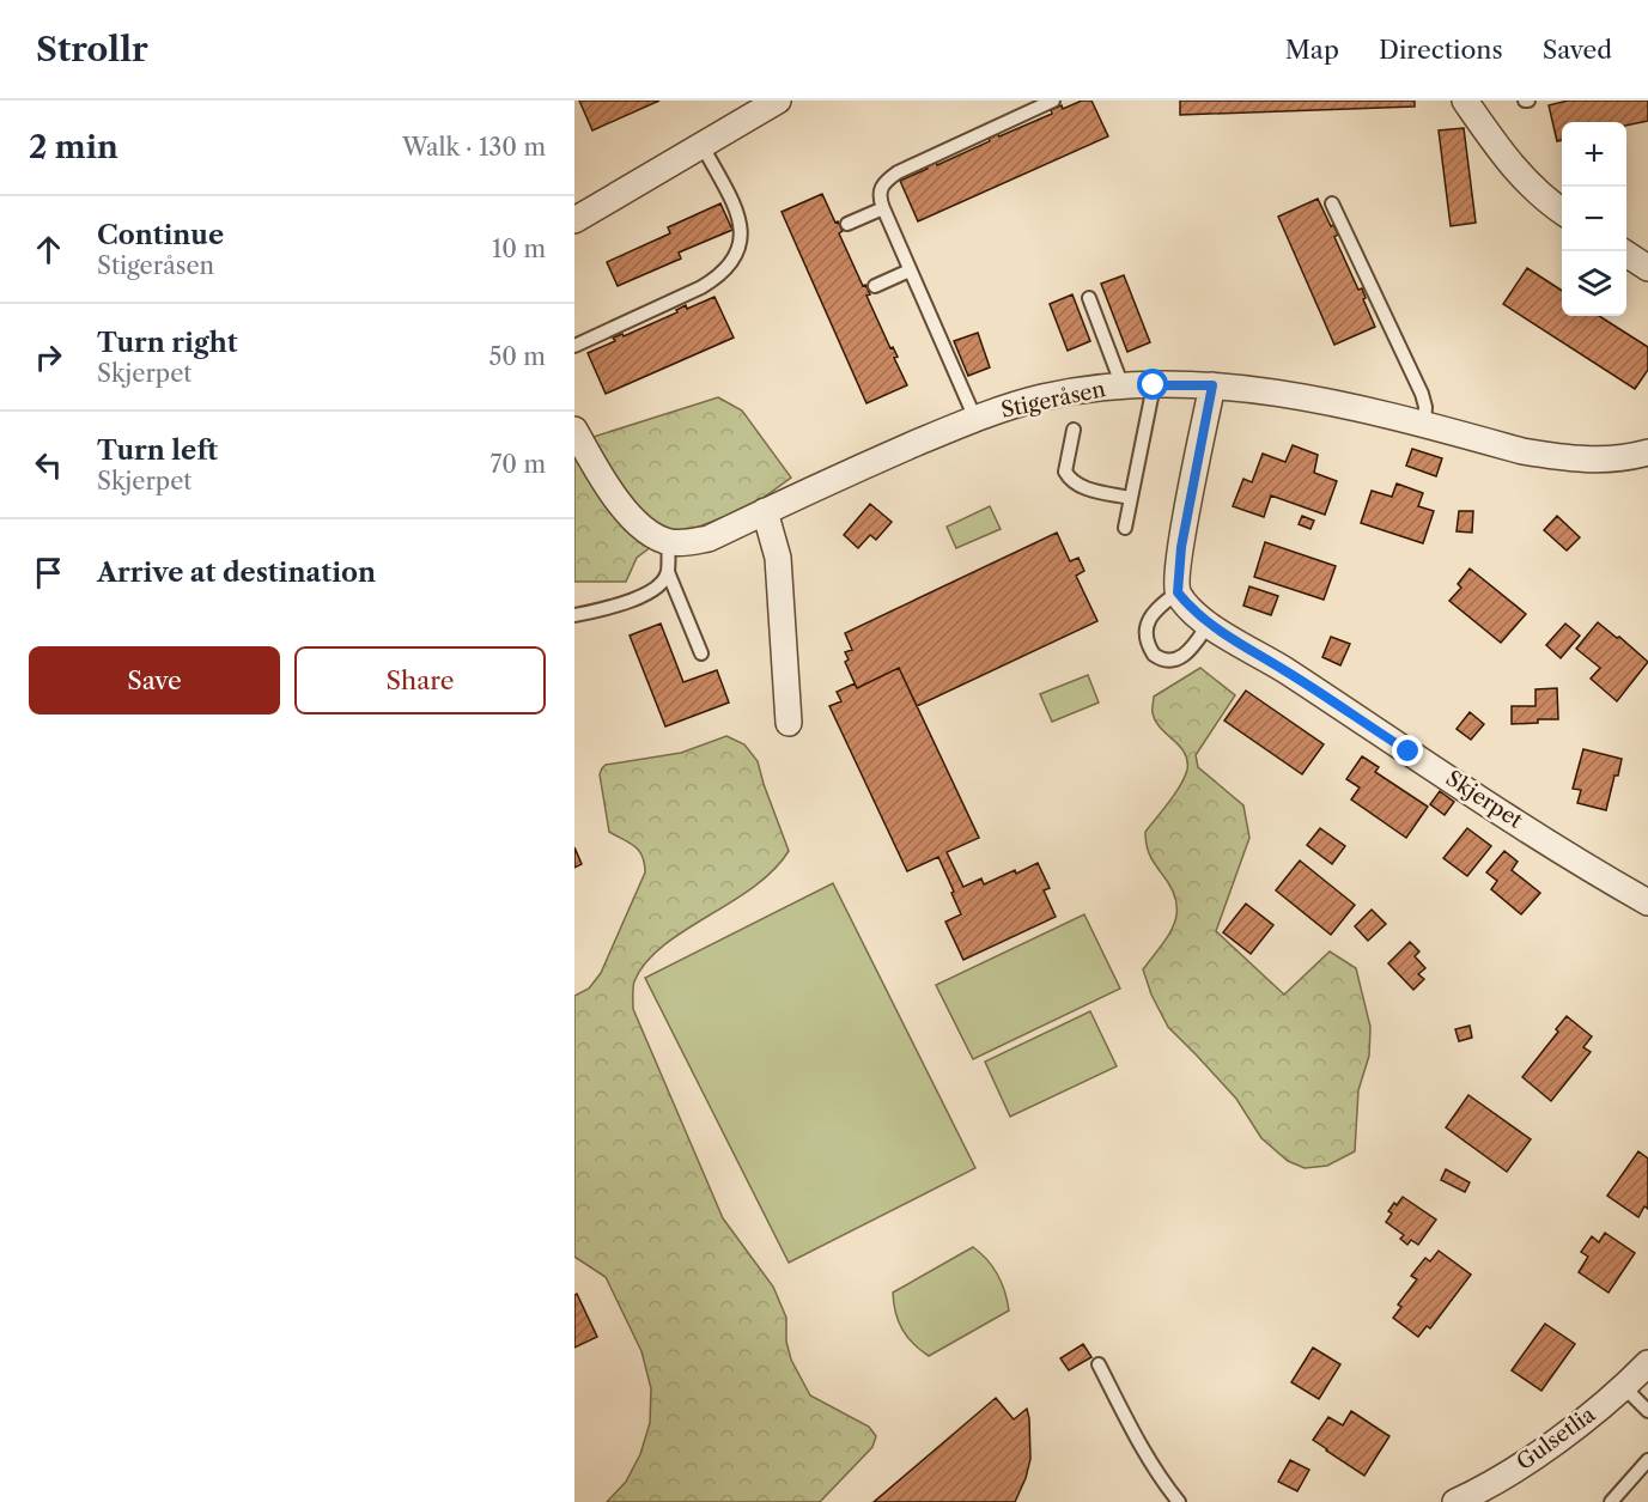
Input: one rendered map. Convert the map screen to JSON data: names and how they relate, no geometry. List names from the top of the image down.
{
  "streets": {
    "street": ["Stigeråsen", "Skjerpet", "Gulsetlia"]
  },
  "page": {
    "header": "Strollr",
    "nav": ["Map", "Directions", "Saved"],
    "heading": ["2 min", "Walk · 130 m"],
    "map_buttons": ["+", "−"],
    "list": [
      ["Continue", "Stigeråsen", "10 m"],
      ["Turn right", "Skjerpet", "50 m"],
      ["Turn left", "Skjerpet", "70 m"],
      "Arrive at destination"
    ],
    "buttons": ["Save", "Share"]
  }
}
